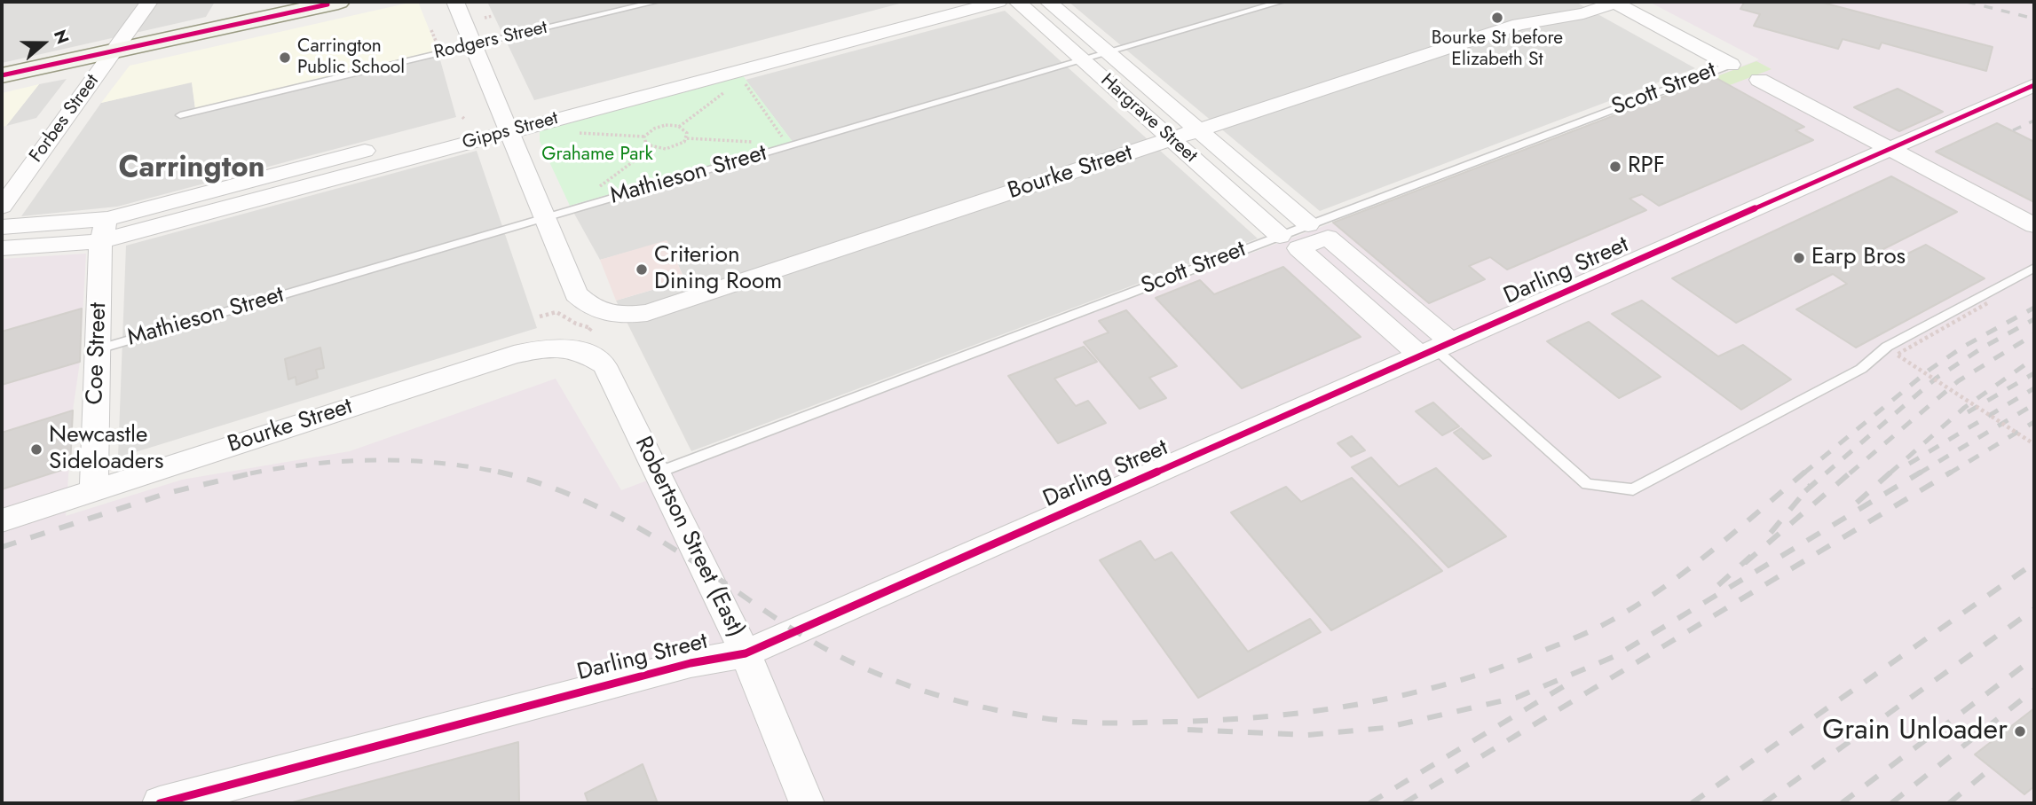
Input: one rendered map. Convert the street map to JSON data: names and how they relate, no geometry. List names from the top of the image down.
{
  "streets": {
    "street": [
      "Forbes Street",
      "Hargrave Street",
      "Gipps Street",
      "Bourke Street",
      "Darling Street",
      "Coe Street",
      "Robertson Street (East)"
    ],
    "lane": ["Rodgers Street", "Scott Street", "Mathieson Street"]
  },
  "crossings": [
    ["Scott Street", "Hargrave Street"],
    ["Scott Street", "Robertson Street (East)"],
    ["Hargrave Street", "Bourke Street"],
    ["Hargrave Street", "Mathieson Street"],
    ["Gipps Street", "Coe Street"],
    ["Bourke Street", "Mathieson Street"],
    ["Bourke Street", "Coe Street"],
    ["Bourke Street", "Robertson Street (East)"],
    ["Mathieson Street", "Coe Street"],
    ["Darling Street", "Robertson Street (East)"]
  ],
  "districts": ["Carrington"],
  "parks": ["Grahame Park"],
  "places": [
    "Bourke St before Elizabeth St",
    "Carrington Public School",
    "RPF",
    "Earp Bros",
    "Criterion Dining Room",
    "Newcastle Sideloaders",
    "Grain Unloader"
  ],
  "north": "right"
}
